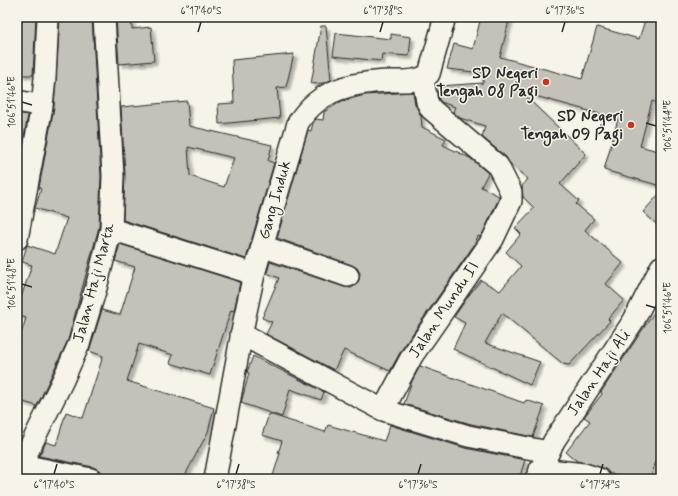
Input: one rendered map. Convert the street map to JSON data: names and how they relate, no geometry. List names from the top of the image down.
{
  "streets": {
    "street": [
      "Gang Induk",
      "Jalan Haji Marta",
      "Jalan Mundu II",
      "Jalan Haji Ali"
    ]
  },
  "crossings": [
    ["Gang Induk", "Jalan Mundu II"]
  ],
  "places": ["SD Negeri Tengah 08 Pagi", "SD Negeri Tengah 09 Pagi"],
  "coordinates": [
    "6°17'40\"S",
    "6°17'38\"S",
    "6°17'36\"S",
    "106°51'46\"E",
    "106°51'44\"E",
    "106°51'48\"E",
    "6°17'34\"S"
  ]
}
